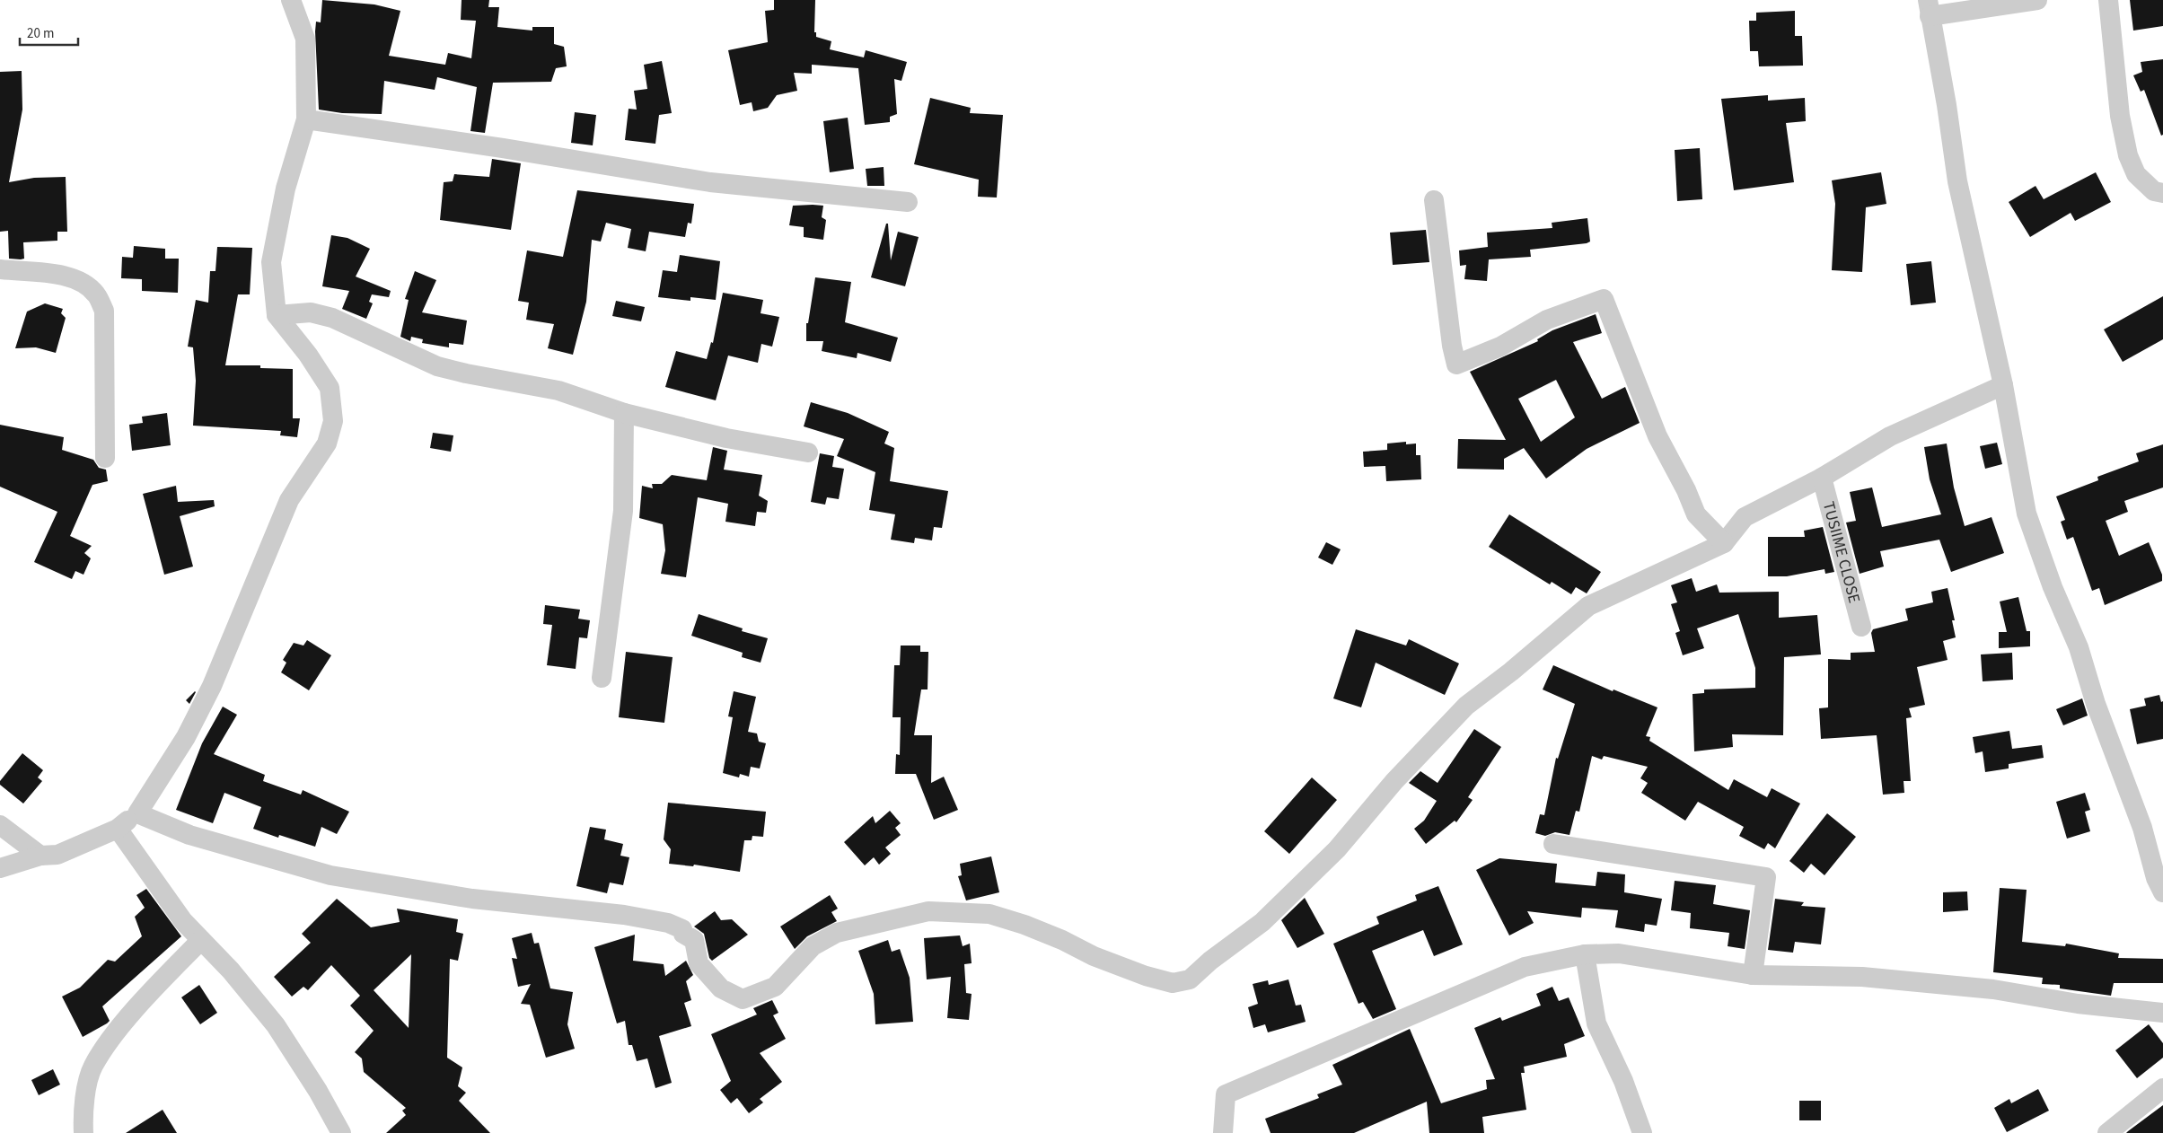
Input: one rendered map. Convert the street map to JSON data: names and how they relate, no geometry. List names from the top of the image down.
{
  "streets": {
    "street": ["TUSIIME CLOSE"]
  },
  "scale_bar": "20 m"
}
